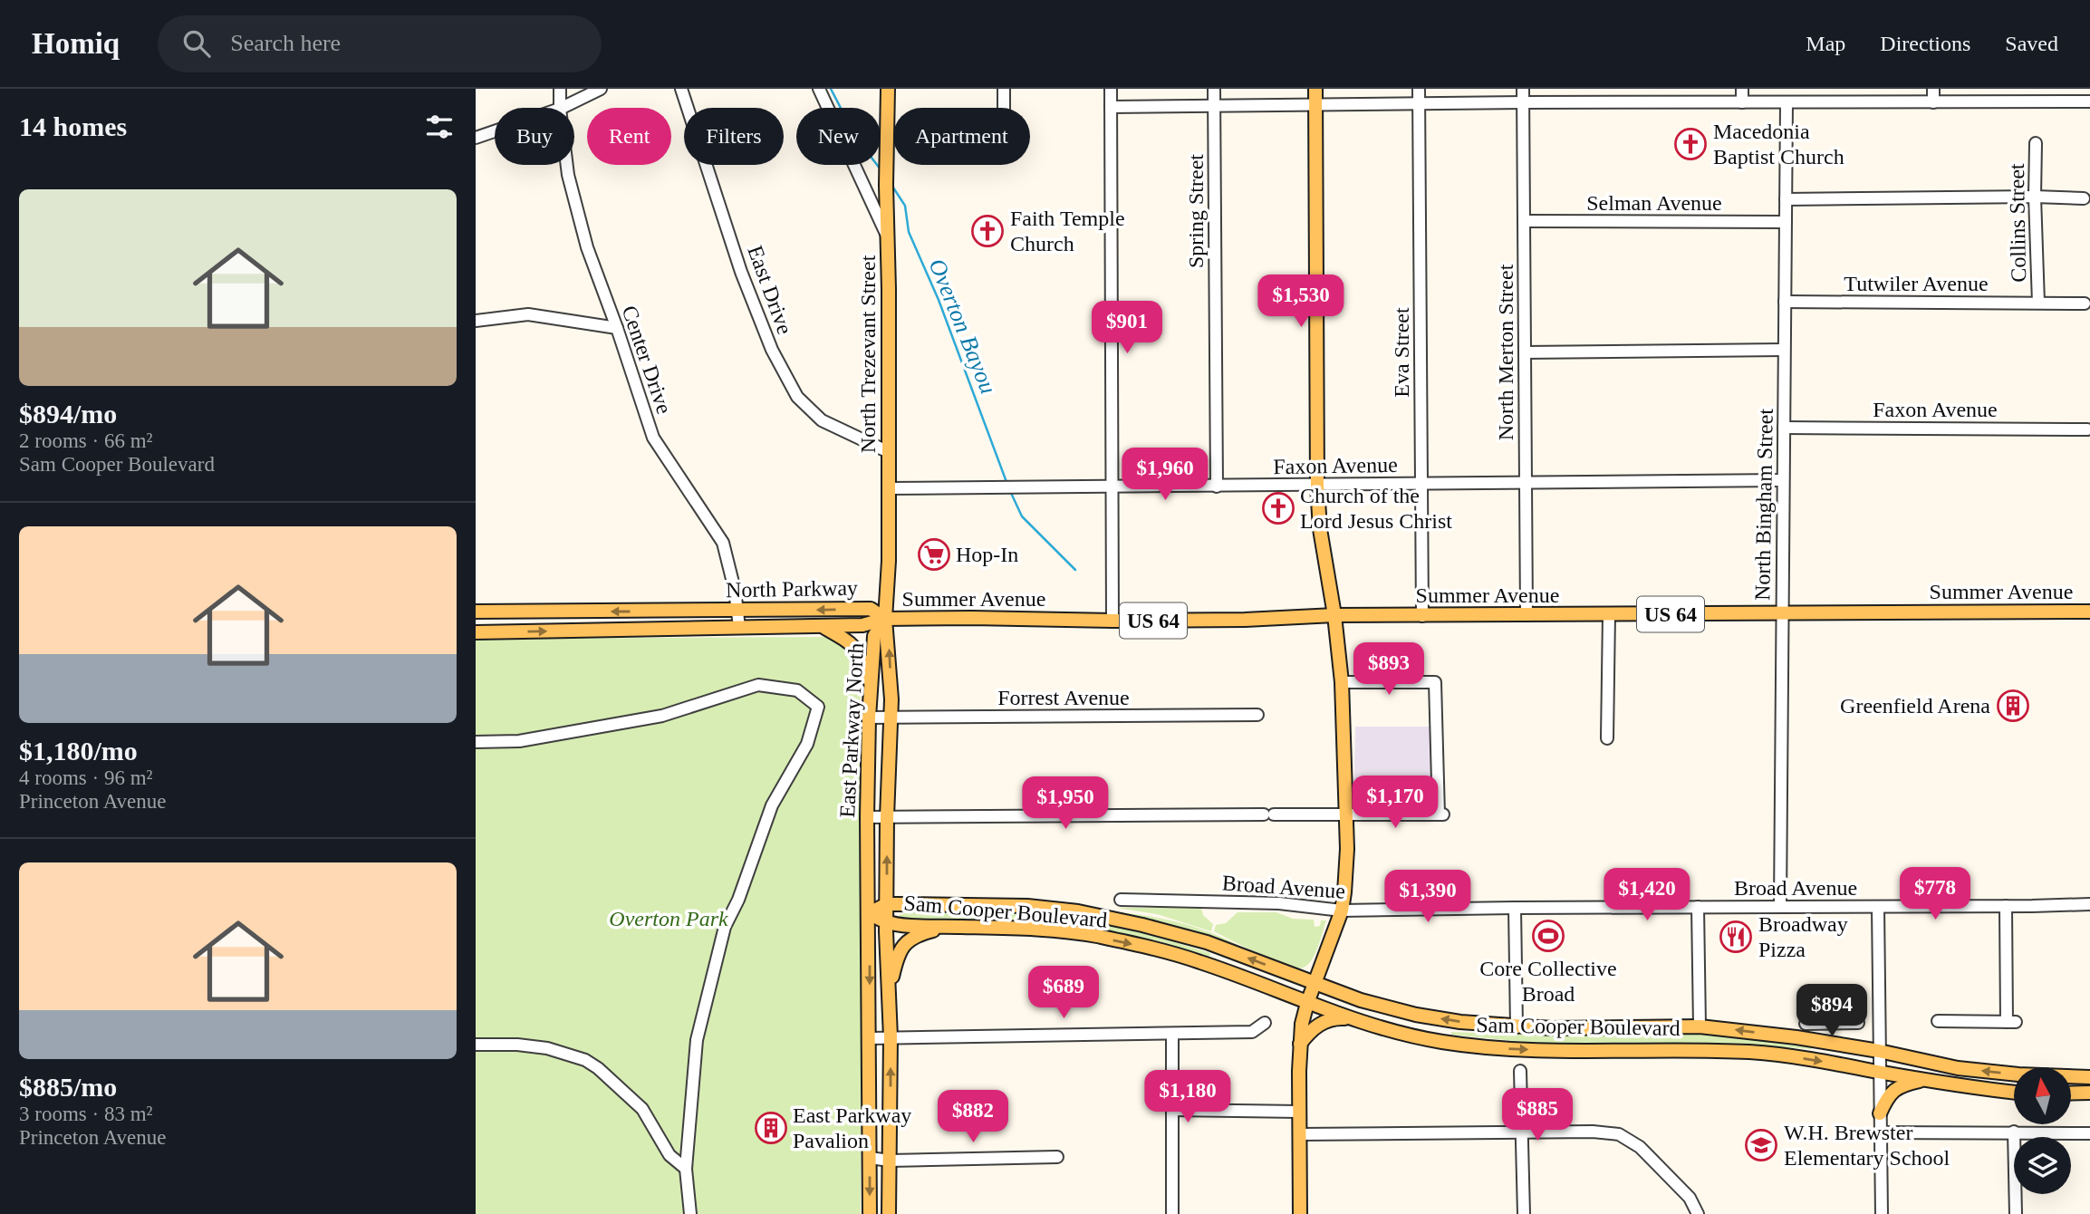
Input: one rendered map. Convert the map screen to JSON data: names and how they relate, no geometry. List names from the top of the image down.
{
  "streets": {
    "main road": [
      "North Trezevant Street",
      "North Parkway",
      "Summer Avenue",
      "US 64",
      "East Parkway North",
      "Sam Cooper Boulevard"
    ],
    "street": [
      "Selman Avenue",
      "Spring Street",
      "Collins Street",
      "Tutwiler Avenue",
      "East Drive",
      "Eva Street",
      "North Merton Street",
      "Center Drive",
      "Faxon Avenue",
      "North Bingham Street",
      "Forrest Avenue",
      "Broad Avenue"
    ]
  },
  "crossings": [
    ["Selman Avenue", "North Merton Street"],
    ["Selman Avenue", "North Bingham Street"],
    ["Spring Street", "Faxon Avenue"],
    ["Collins Street", "Tutwiler Avenue"],
    ["Tutwiler Avenue", "North Bingham Street"],
    ["East Drive", "North Trezevant Street"],
    ["Eva Street", "Faxon Avenue"],
    ["Eva Street", "Summer Avenue"],
    ["North Merton Street", "Faxon Avenue"],
    ["North Merton Street", "Summer Avenue"],
    ["North Trezevant Street", "Faxon Avenue"],
    ["North Trezevant Street", "North Parkway"],
    ["North Trezevant Street", "Summer Avenue"],
    ["North Trezevant Street", "East Parkway North"],
    ["Center Drive", "North Parkway"],
    ["Faxon Avenue", "North Bingham Street"],
    ["North Bingham Street", "Summer Avenue"],
    ["North Bingham Street", "Broad Avenue"],
    ["North Parkway", "Summer Avenue"],
    ["North Parkway", "East Parkway North"],
    ["Summer Avenue", "East Parkway North"],
    ["Forrest Avenue", "East Parkway North"],
    ["East Parkway North", "Sam Cooper Boulevard"]
  ],
  "water": ["Overton Bayou"],
  "parks": ["Overton Park"],
  "places": {
    "church": ["Macedonia Baptist Church", "Faith Temple Church", "Church of the Lord Jesus Christ"],
    "supermarket": ["Hop-In"],
    "building": ["Greenfield Arena", "East Parkway Pavalion"],
    "sports": ["Core Collective Broad"],
    "restaurant": ["Broadway Pizza"],
    "school or university": ["W.H. Brewster Elementary School"]
  },
  "north": "top",
  "page": {
    "header": "Homiq",
    "search": "Search here",
    "nav": ["Map", "Directions", "Saved"],
    "heading": "14 homes",
    "chip": [
      "Buy",
      "Rent",
      "Filters",
      "New",
      "Apartment"
    ],
    "list": [
      {
        "name": "$894/mo",
        "note": "2 rooms · 66 m² · Sam Cooper Boulevard"
      },
      {
        "name": "$1,180/mo",
        "note": "4 rooms · 96 m² · Princeton Avenue"
      },
      {
        "name": "$885/mo",
        "note": "3 rooms · 83 m² · Princeton Avenue"
      }
    ],
    "price": [
      "$1,530",
      "$901",
      "$1,960",
      "$893",
      "$1,170",
      "$1,950",
      "$778",
      "$1,420",
      "$1,390",
      "$689",
      "$894",
      "$1,180",
      "$885",
      "$882"
    ]
  }
}
